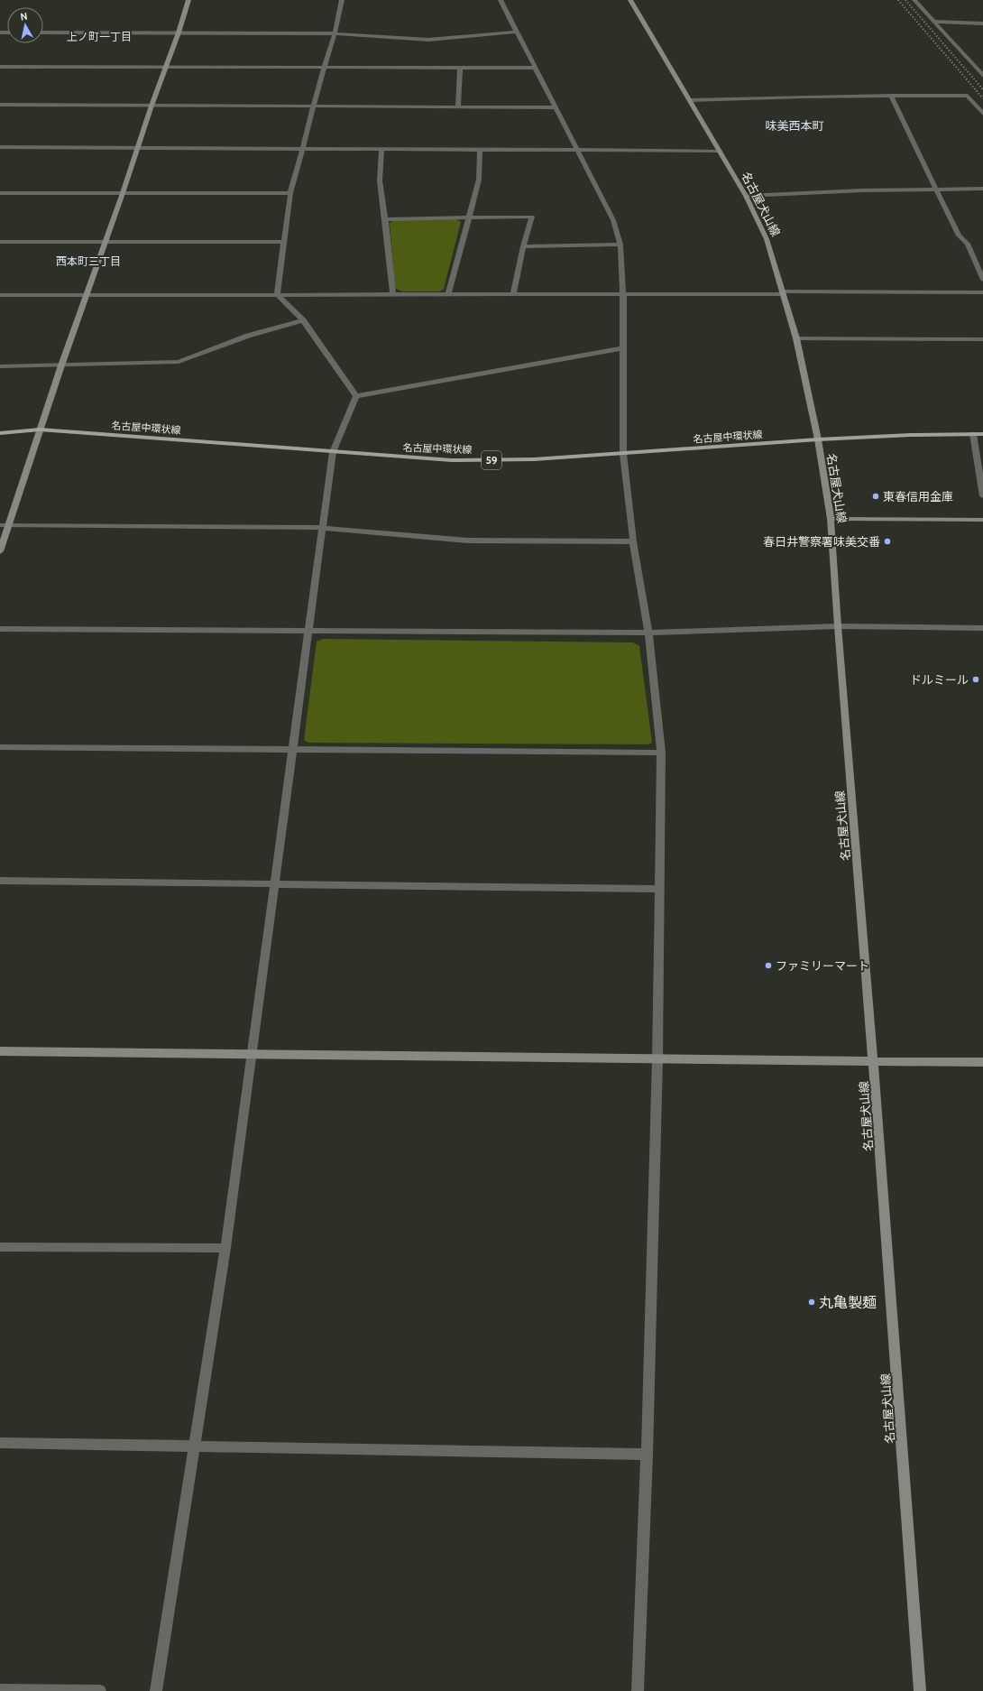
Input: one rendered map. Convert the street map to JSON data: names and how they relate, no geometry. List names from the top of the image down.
{
  "streets": {
    "main road": ["名古屋犬山線", "名古屋中環状線", "59"]
  },
  "crossings": [
    ["名古屋犬山線", "名古屋中環状線"]
  ],
  "districts": ["上ノ町一丁目", "味美西本町", "西本町三丁目"],
  "places": [
    "東春信用金庫",
    "春日井警察署味美交番",
    "ドルミール",
    "ファミリーマート",
    "丸亀製麺"
  ],
  "north": "top"
}
